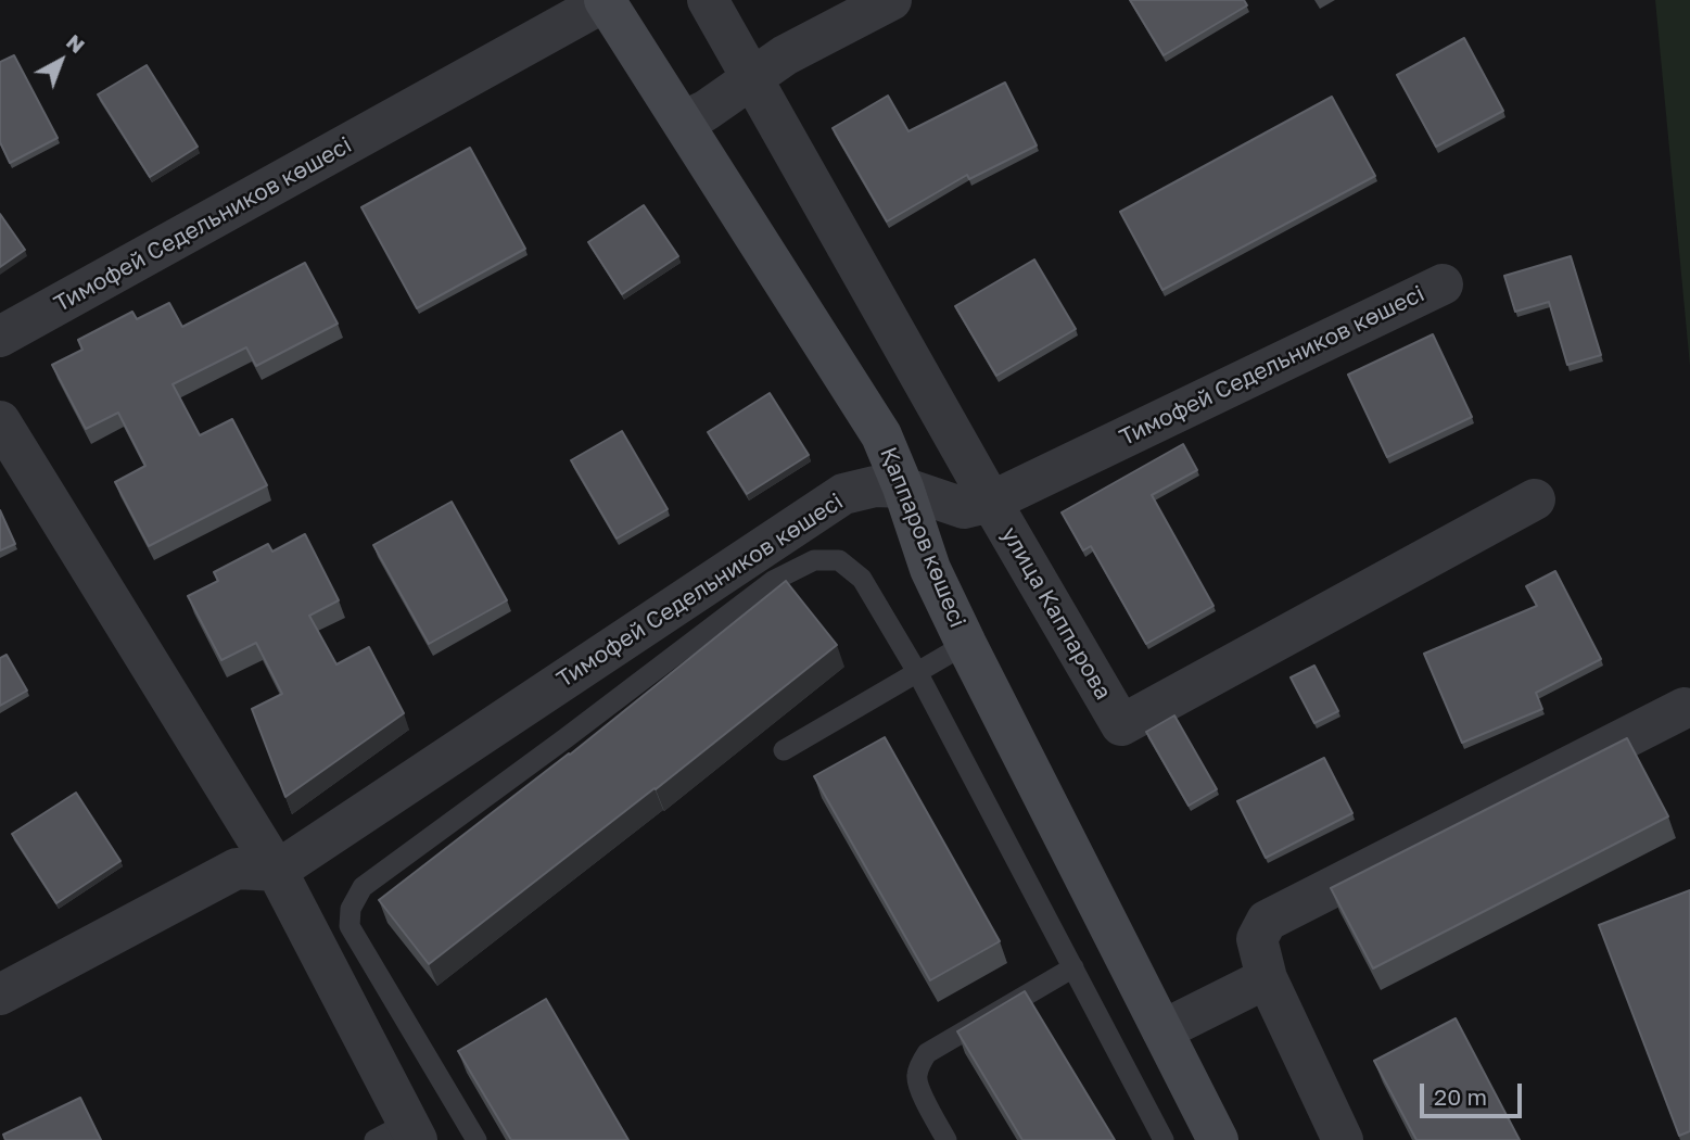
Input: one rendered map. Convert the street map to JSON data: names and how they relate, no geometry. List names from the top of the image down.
{
  "streets": {
    "street": ["Тимофей Седельников көшесі", "Қаппаров көшесі", "улица Каппарова"]
  },
  "crossings": [
    ["Тимофей Седельников көшесі", "Қаппаров көшесі"],
    ["Тимофей Седельников көшесі", "улица Каппарова"]
  ],
  "scale_bar": "20 m",
  "north": "top right"
}
